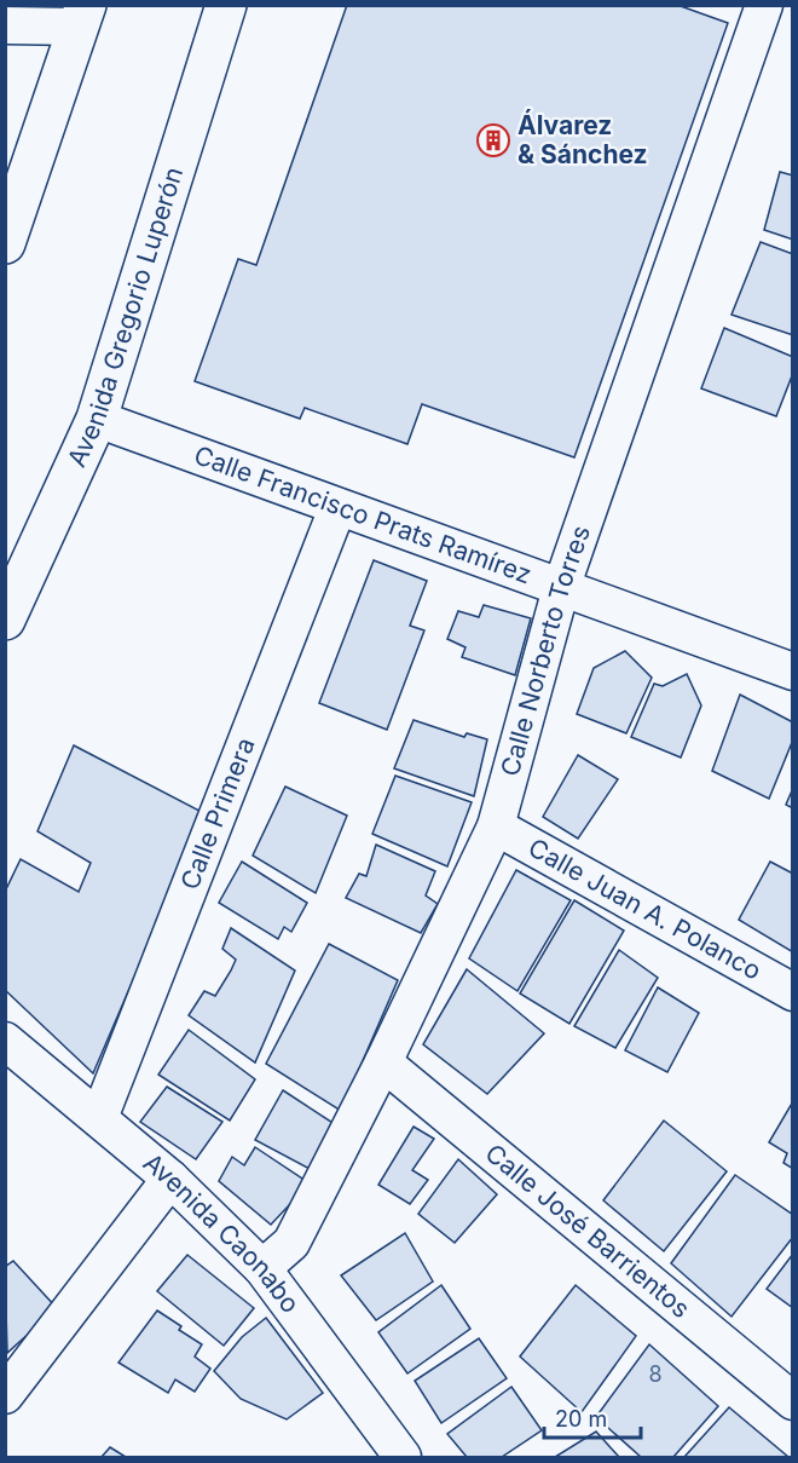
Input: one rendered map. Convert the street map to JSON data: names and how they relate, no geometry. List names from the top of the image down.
{
  "streets": {
    "main road": ["Avenida Gregorio Luperón"],
    "street": [
      "Calle Francisco Prats Ramírez",
      "Calle Norberto Torres",
      "Calle Primera",
      "Calle Juan A. Polanco",
      "Calle José Barrientos",
      "Avenida Caonabo"
    ]
  },
  "crossings": [
    ["Avenida Gregorio Luperón", "Calle Francisco Prats Ramírez"],
    ["Calle Francisco Prats Ramírez", "Calle Norberto Torres"],
    ["Calle Francisco Prats Ramírez", "Calle Primera"],
    ["Calle Norberto Torres", "Calle Juan A. Polanco"],
    ["Calle Norberto Torres", "Calle José Barrientos"],
    ["Calle Norberto Torres", "Avenida Caonabo"],
    ["Calle Primera", "Avenida Caonabo"]
  ],
  "places": {
    "building": ["Álvarez & Sánchez"]
  },
  "house_numbers": ["8"],
  "scale_bar": "20 m"
}
